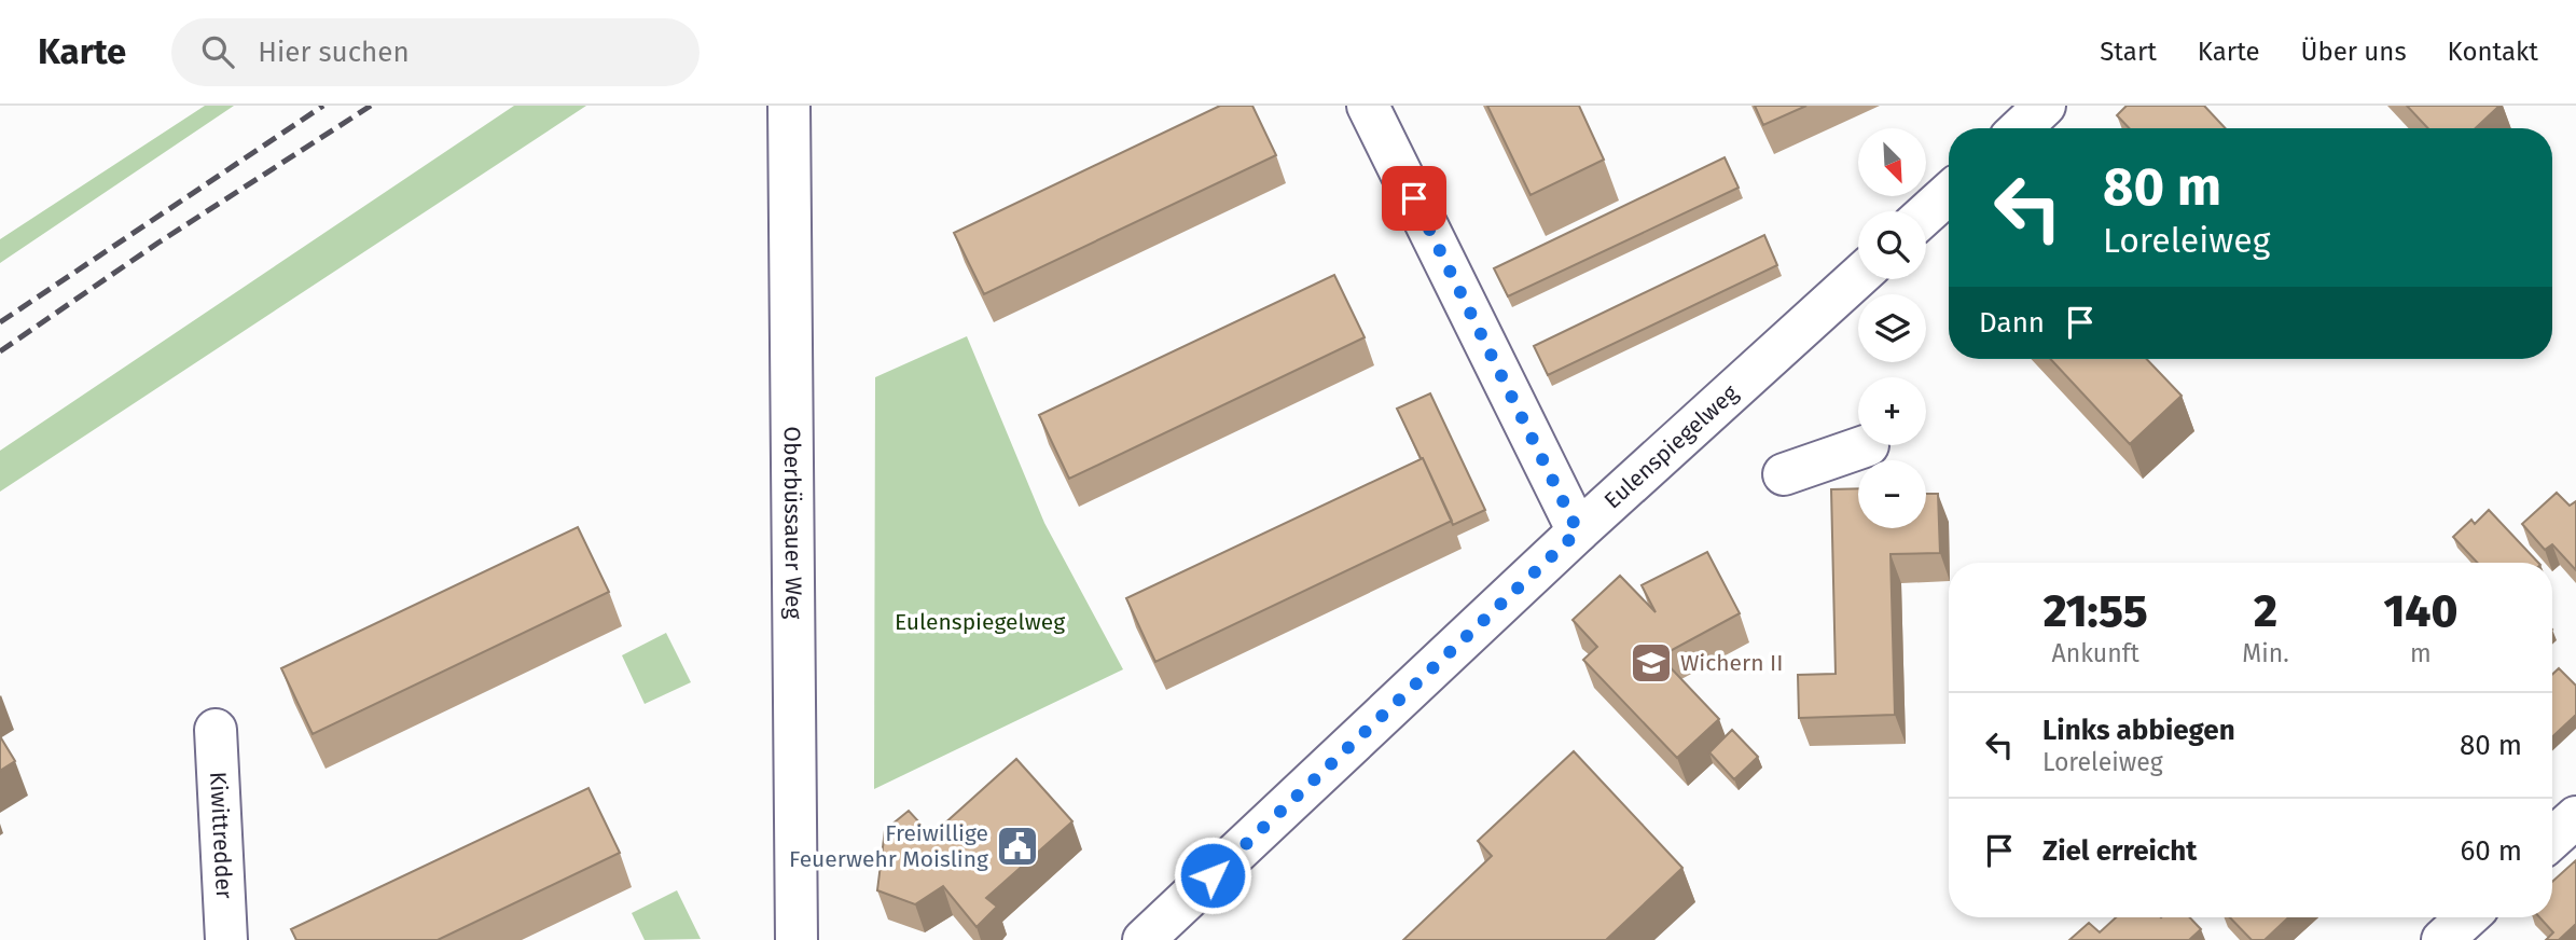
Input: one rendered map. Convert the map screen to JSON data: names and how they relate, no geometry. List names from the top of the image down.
{
  "streets": {
    "street": ["Eulenspiegelweg", "Oberbüssauer Weg", "Kiwittredder"]
  },
  "parks": ["Eulenspiegelweg"],
  "places": {
    "school or university": ["Wichern II"],
    "public building": ["Freiwillige Feuerwehr Moisling"]
  },
  "north": "bottom right",
  "page": {
    "header": "Karte",
    "search": "Hier suchen",
    "nav": [
      "Start",
      "Karte",
      "Über uns",
      "Kontakt"
    ],
    "map_buttons": ["+", "−"],
    "turn": ["80 m", "Loreleiweg"],
    "then": "Dann",
    "eta": [
      "21:55",
      "Ankunft",
      "2",
      "Min.",
      "140",
      "m"
    ],
    "list": [
      {
        "name": "Links abbiegen",
        "note": "Loreleiweg",
        "value": "80 m"
      },
      {
        "name": "Ziel erreicht",
        "value": "60 m"
      }
    ]
  }
}
